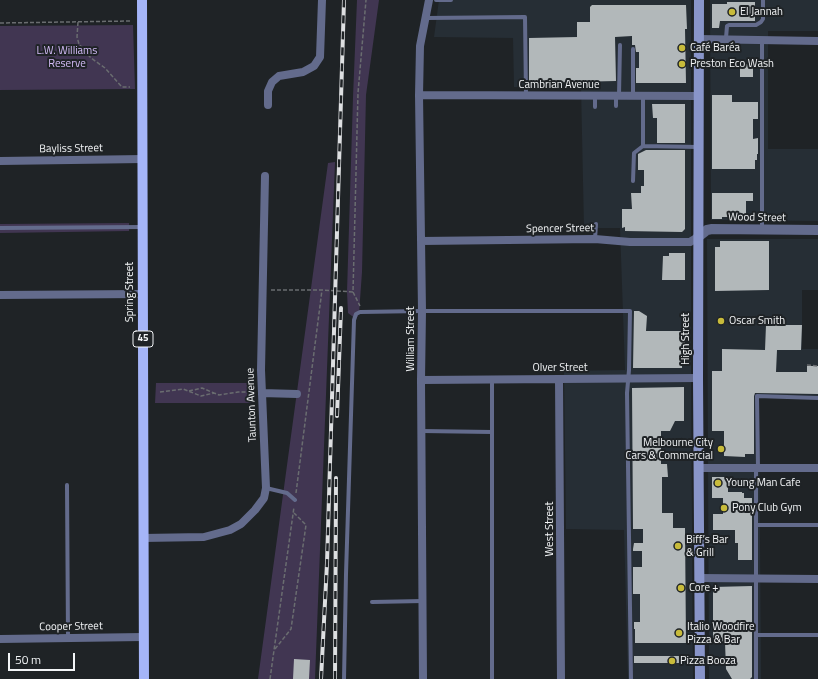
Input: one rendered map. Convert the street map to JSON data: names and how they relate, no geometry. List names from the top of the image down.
{
  "streets": {
    "main road": ["Spring Street", "45", "High Street"],
    "street": [
      "Cambrian Avenue",
      "Bayliss Street",
      "Wood Street",
      "Spencer Street",
      "William Street",
      "Olver Street",
      "Taunton Avenue",
      "West Street",
      "Cooper Street"
    ]
  },
  "crossings": [
    ["Cambrian Avenue", "William Street"],
    ["Cambrian Avenue", "High Street"],
    ["Bayliss Street", "Spring Street"],
    ["Wood Street", "Spencer Street"],
    ["Wood Street", "High Street"],
    ["Spencer Street", "William Street"],
    ["Spencer Street", "High Street"],
    ["Spring Street", "Taunton Avenue"],
    ["Spring Street", "Cooper Street"],
    ["William Street", "Olver Street"],
    ["High Street", "Olver Street"],
    ["Olver Street", "West Street"]
  ],
  "parks": ["L.W. Williams Reserve"],
  "places": [
    "El Jannah",
    "Café Baréa",
    "Preston Eco Wash",
    "Oscar Smith",
    "Melbourne City Cars & Commercial",
    "Young Man Cafe",
    "Pony Club Gym",
    "Biff’s Bar & Grill",
    "Core +",
    "Italio Woodfire Pizza & Bar",
    "Pizza Booza"
  ],
  "scale_bar": "50 m"
}
